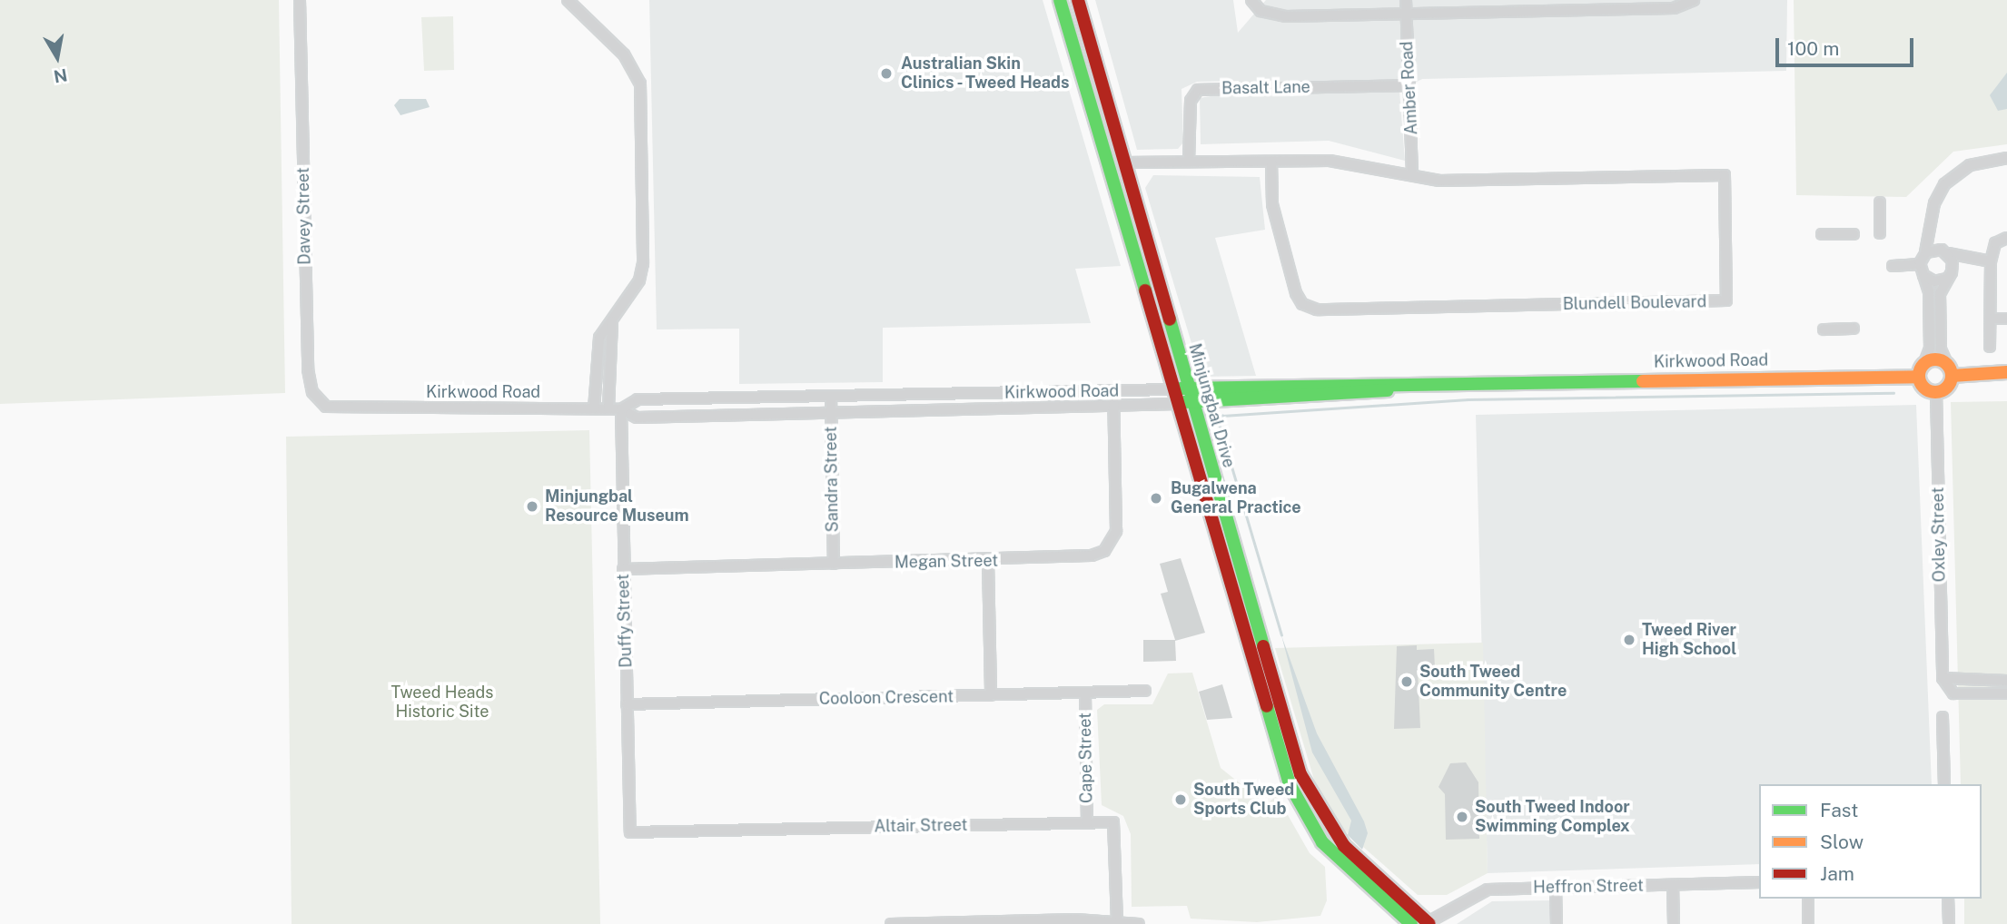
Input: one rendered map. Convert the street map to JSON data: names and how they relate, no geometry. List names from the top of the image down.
{
  "streets": {
    "main road": ["Kirkwood Road", "Minjungbal Drive"],
    "street": [
      "Basalt Lane",
      "Amber Road",
      "Davey Street",
      "Blundell Boulevard",
      "Sandra Street",
      "Oxley Street",
      "Megan Street",
      "Duffy Street",
      "Cooloon Crescent",
      "Cape Street",
      "Altair Street",
      "Heffron Street"
    ]
  },
  "crossings": [
    ["Basalt Lane", "Amber Road"],
    ["Basalt Lane", "Blundell Boulevard"],
    ["Amber Road", "Blundell Boulevard"],
    ["Davey Street", "Kirkwood Road"],
    ["Blundell Boulevard", "Minjungbal Drive"],
    ["Kirkwood Road", "Minjungbal Drive"],
    ["Kirkwood Road", "Sandra Street"],
    ["Kirkwood Road", "Oxley Street"],
    ["Kirkwood Road", "Megan Street"],
    ["Kirkwood Road", "Duffy Street"],
    ["Minjungbal Drive", "Heffron Street"],
    ["Sandra Street", "Megan Street"],
    ["Megan Street", "Duffy Street"],
    ["Duffy Street", "Cooloon Crescent"],
    ["Duffy Street", "Altair Street"],
    ["Cooloon Crescent", "Cape Street"],
    ["Cape Street", "Altair Street"]
  ],
  "parks": ["Tweed Heads Historic Site"],
  "places": [
    "Australian Skin Clinics - Tweed Heads",
    "Bugalwena General Practice",
    "Minjungbal Resource Museum",
    "Tweed River High School",
    "South Tweed Community Centre",
    "South Tweed Sports Club",
    "South Tweed Indoor Swimming Complex"
  ],
  "legend": ["Fast", "Slow", "Jam"],
  "scale_bar": "100 m",
  "north": "bottom"
}
